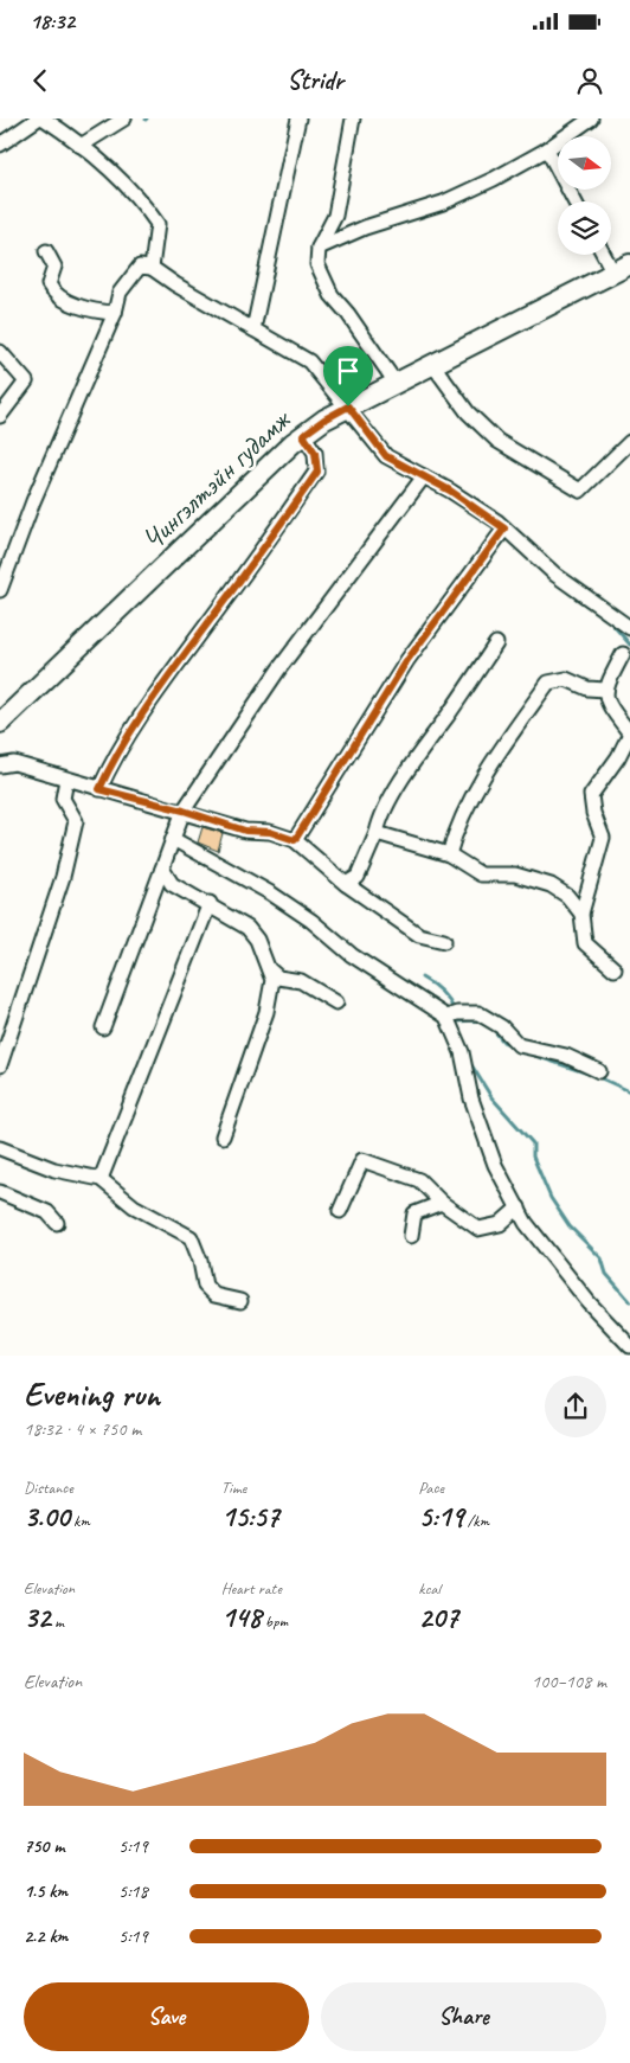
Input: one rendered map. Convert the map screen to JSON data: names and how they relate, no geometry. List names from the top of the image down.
{
  "streets": {
    "main road": ["Чингэлтэйн гудамж"]
  },
  "north": "right",
  "page": {
    "status": "18:32",
    "header": "Stridr",
    "heading": ["Evening run", "18:32 · 4 × 750 m"],
    "stats": [
      ["Distance", "3.00 km"],
      ["Time", "15:57"],
      ["Pace", "5:19 /km"],
      ["Elevation", "32 m"],
      ["Heart rate", "148 bpm"],
      ["kcal", "207"]
    ],
    "chart": ["Elevation", "100–108 m"],
    "list": [
      {
        "name": "750 m",
        "note": "5:19"
      },
      {
        "name": "1.5 km",
        "note": "5:18"
      },
      {
        "name": "2.2 km",
        "note": "5:19"
      }
    ],
    "buttons": ["Save", "Share"]
  }
}
